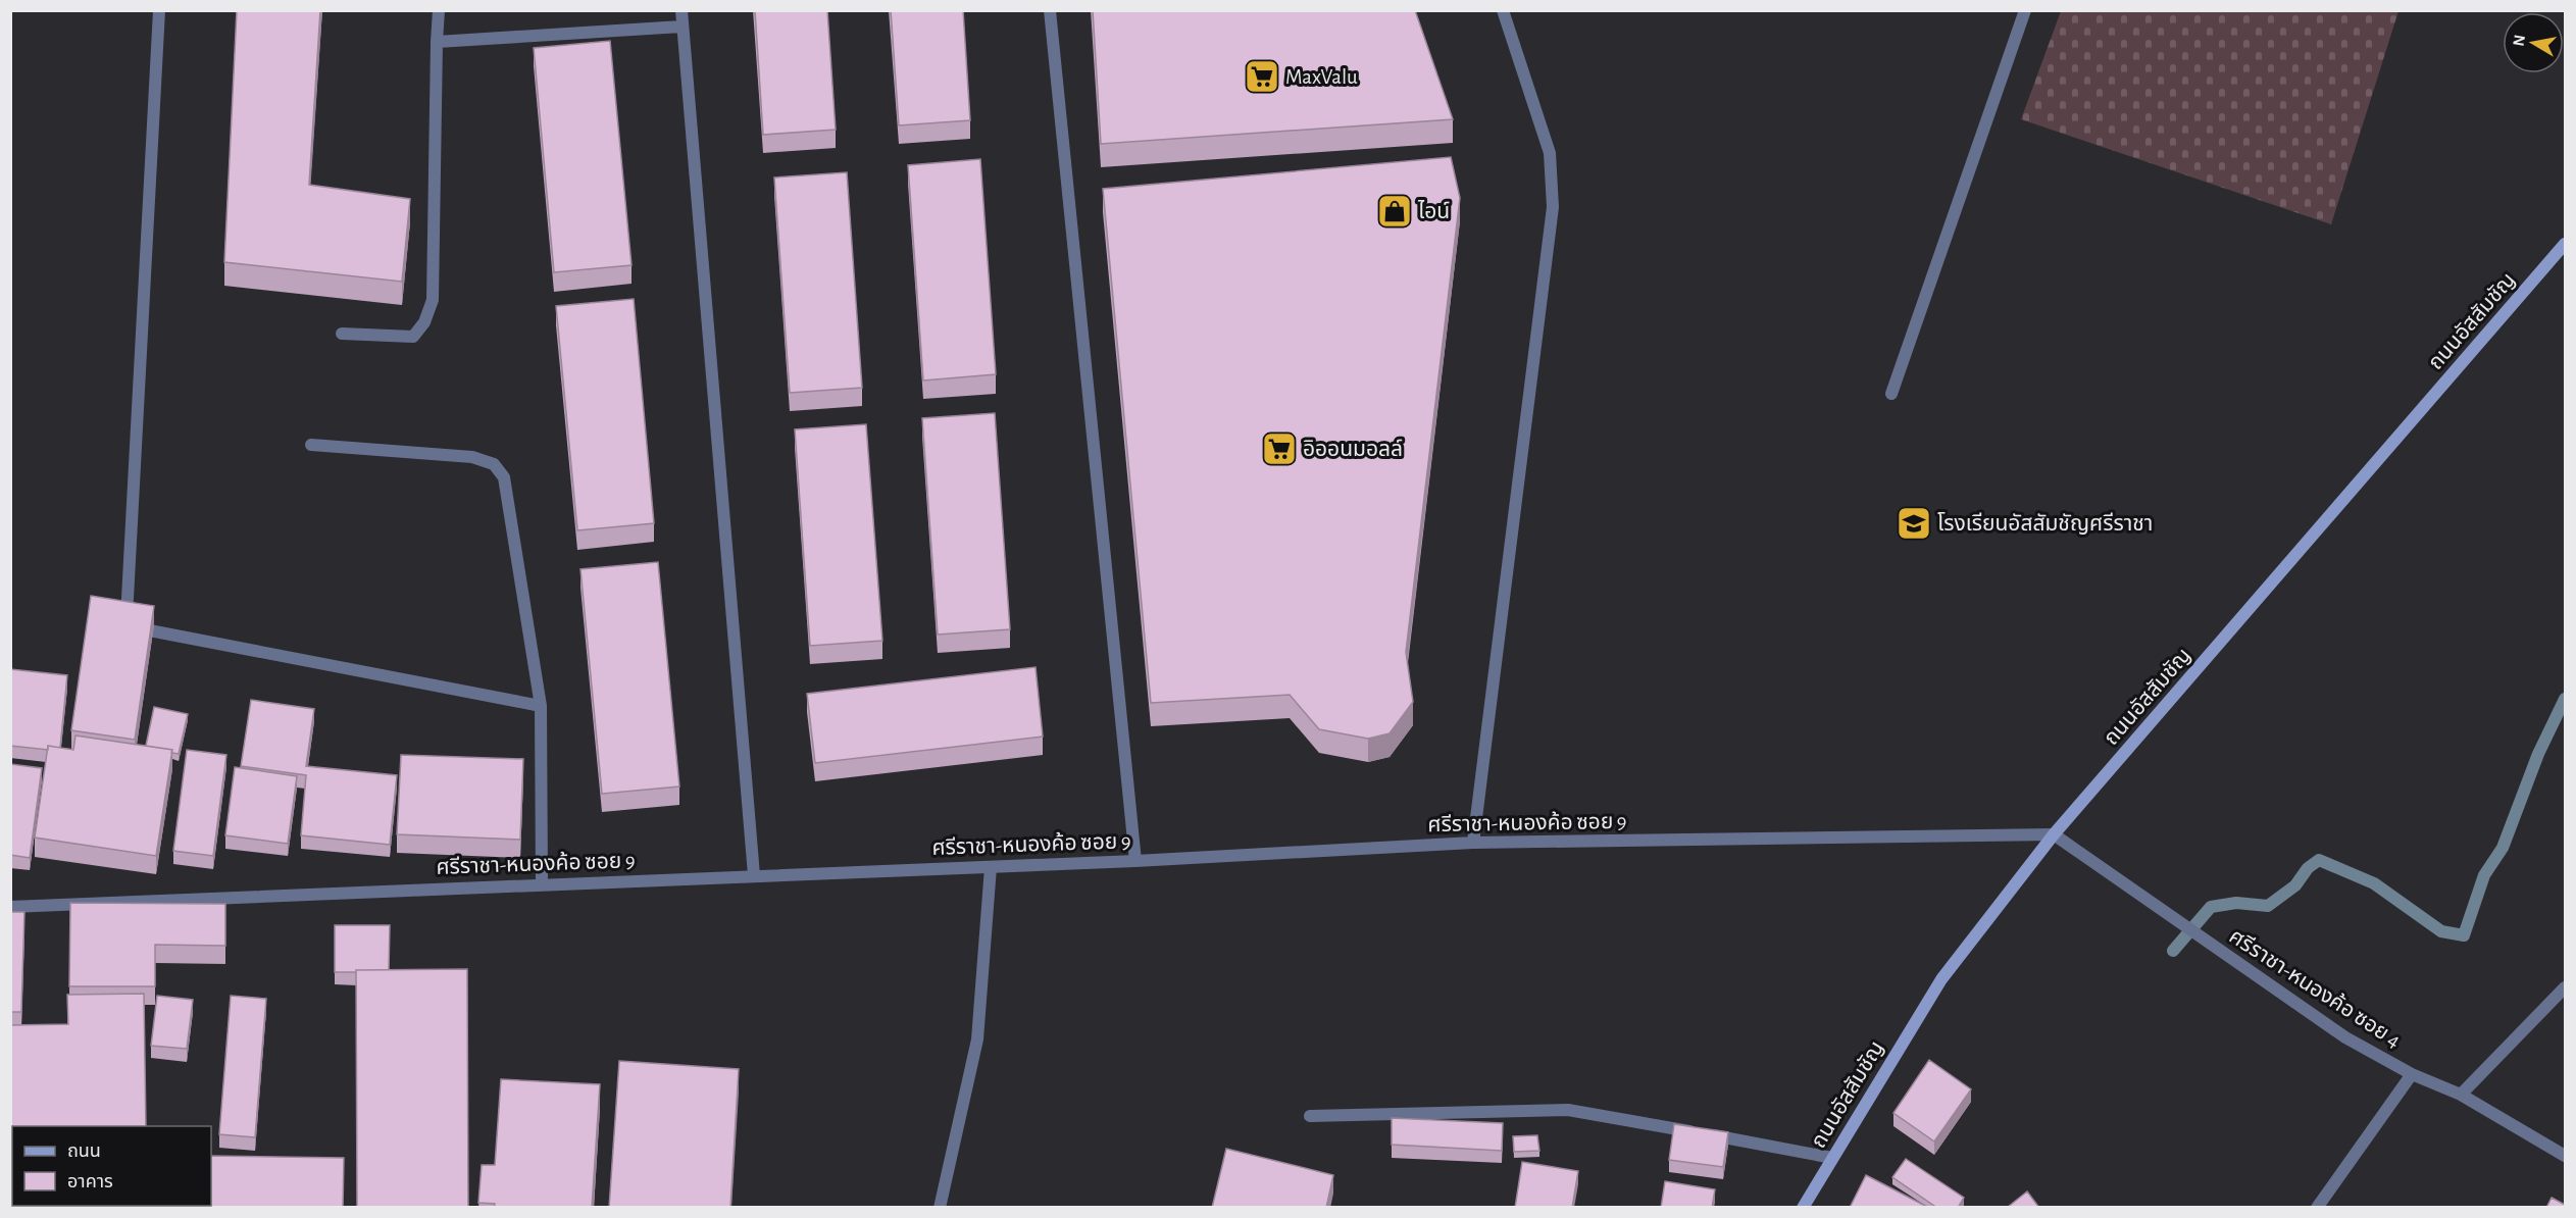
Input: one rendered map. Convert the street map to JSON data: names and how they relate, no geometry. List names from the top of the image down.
{
  "streets": {
    "main road": ["ถนนอัสสัมชัญ"],
    "street": ["ศรีราชา-หนองค้อ ซอย 9", "ศรีราชา-หนองค้อ ซอย 4"]
  },
  "crossings": [
    ["ถนนอัสสัมชัญ", "ศรีราชา-หนองค้อ ซอย 9"],
    ["ถนนอัสสัมชัญ", "ศรีราชา-หนองค้อ ซอย 4"],
    ["ศรีราชา-หนองค้อ ซอย 9", "ศรีราชา-หนองค้อ ซอย 4"]
  ],
  "places": {
    "supermarket": ["MaxValu", "อิออนมอลล์"],
    "shop": ["ไอน์"],
    "school or university": ["โรงเรียนอัสสัมชัญศรีราชา"]
  },
  "legend": ["ถนน", "อาคาร"],
  "north": "left"
}
